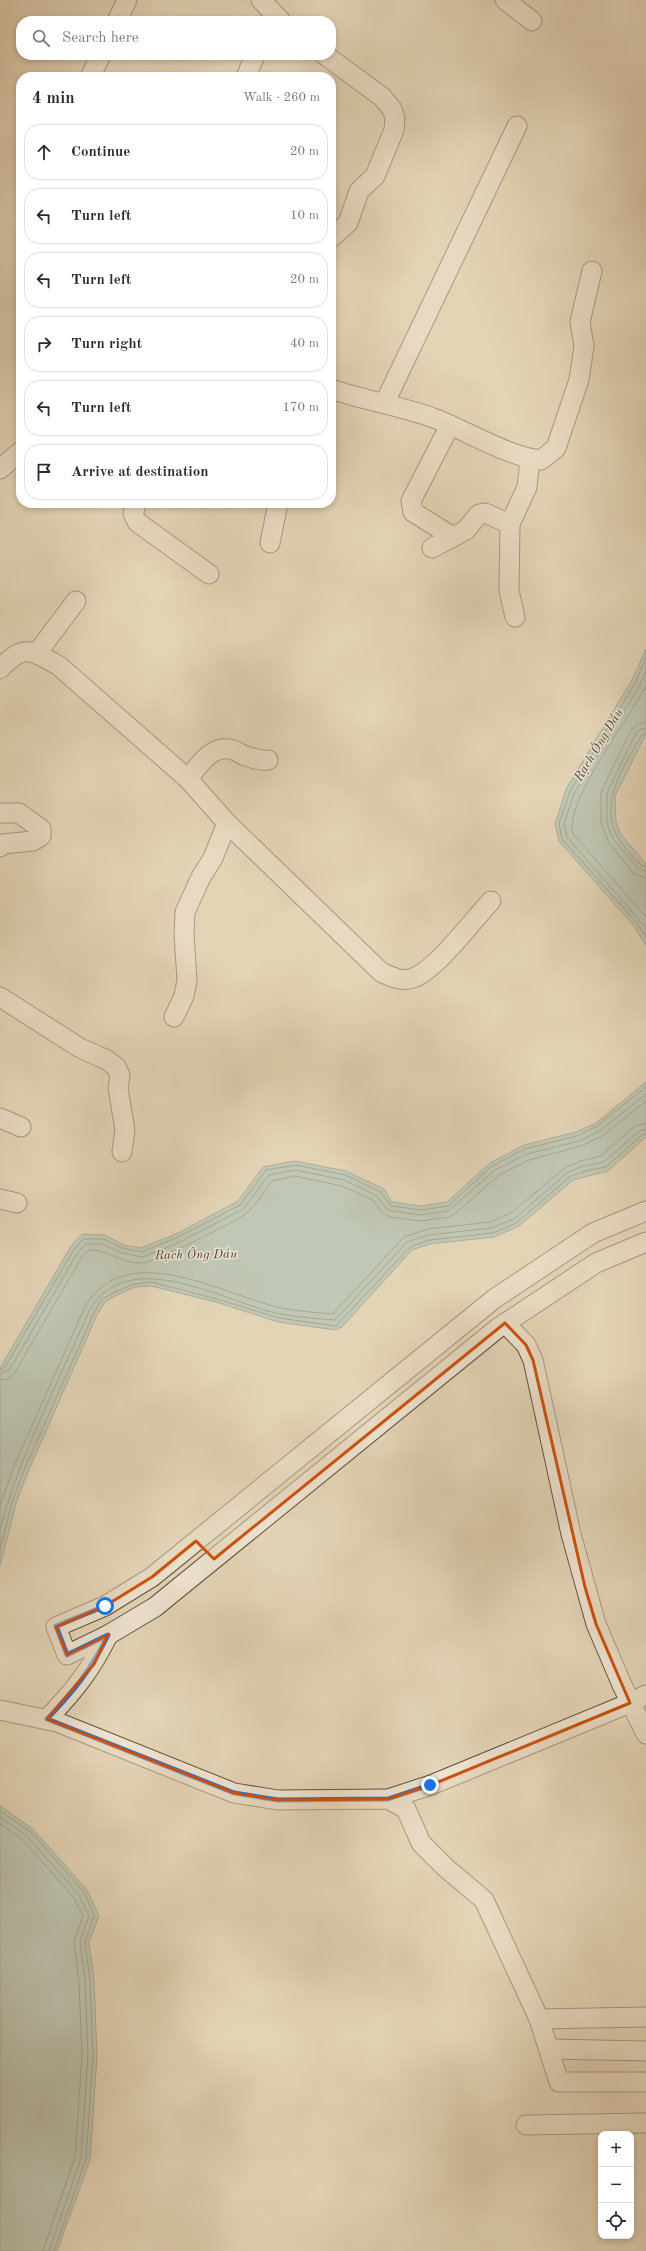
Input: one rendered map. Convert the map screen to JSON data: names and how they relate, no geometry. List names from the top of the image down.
{
  "water": ["Rạch Ông Dầu"],
  "page": {
    "search": "Search here",
    "heading": ["4 min", "Walk · 260 m"],
    "list": [
      ["Continue", "20 m"],
      ["Turn left", "10 m"],
      ["Turn left", "20 m"],
      ["Turn right", "40 m"],
      ["Turn left", "170 m"],
      "Arrive at destination"
    ],
    "map_buttons": ["+", "−"]
  }
}
